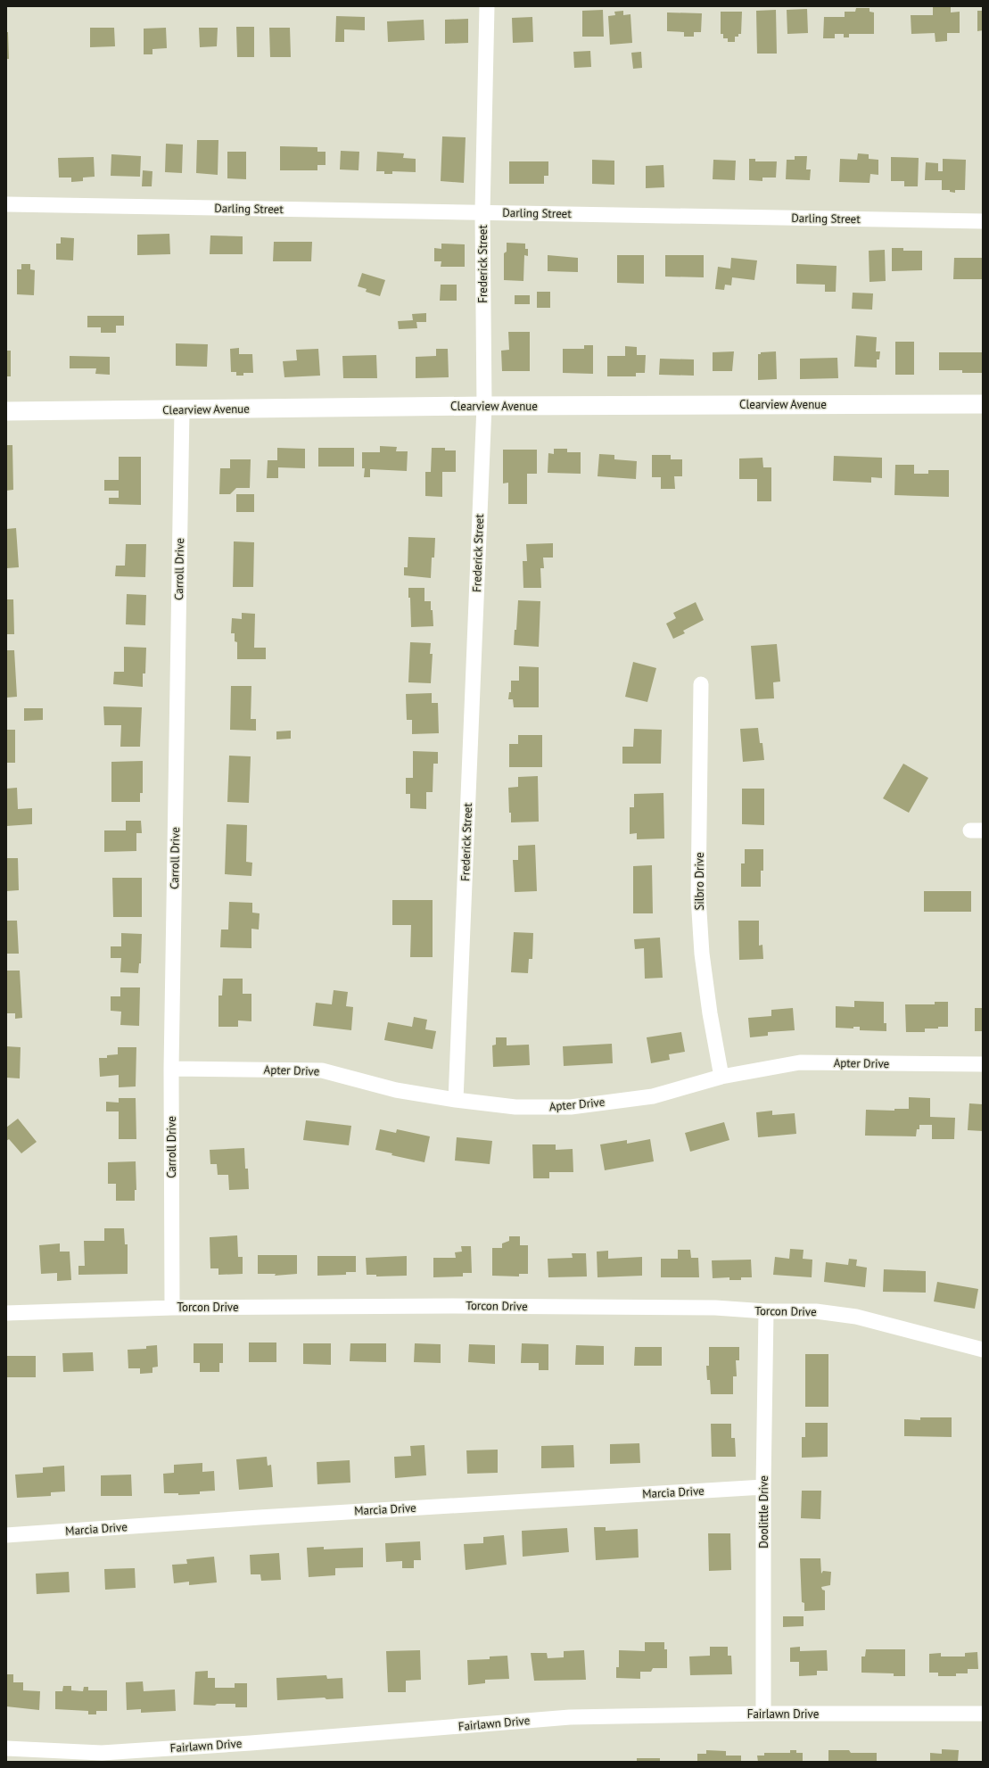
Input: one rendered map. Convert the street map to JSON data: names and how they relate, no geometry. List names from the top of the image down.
{
  "streets": {
    "street": [
      "Darling Street",
      "Frederick Street",
      "Clearview Avenue",
      "Carroll Drive",
      "Silbro Drive",
      "Apter Drive",
      "Torcon Drive",
      "Marcia Drive",
      "Doolittle Drive",
      "Fairlawn Drive"
    ]
  },
  "crossings": [
    ["Darling Street", "Frederick Street"],
    ["Frederick Street", "Clearview Avenue"],
    ["Frederick Street", "Apter Drive"],
    ["Clearview Avenue", "Carroll Drive"],
    ["Carroll Drive", "Apter Drive"],
    ["Carroll Drive", "Torcon Drive"],
    ["Silbro Drive", "Apter Drive"],
    ["Torcon Drive", "Doolittle Drive"],
    ["Marcia Drive", "Doolittle Drive"],
    ["Doolittle Drive", "Fairlawn Drive"]
  ]
}
